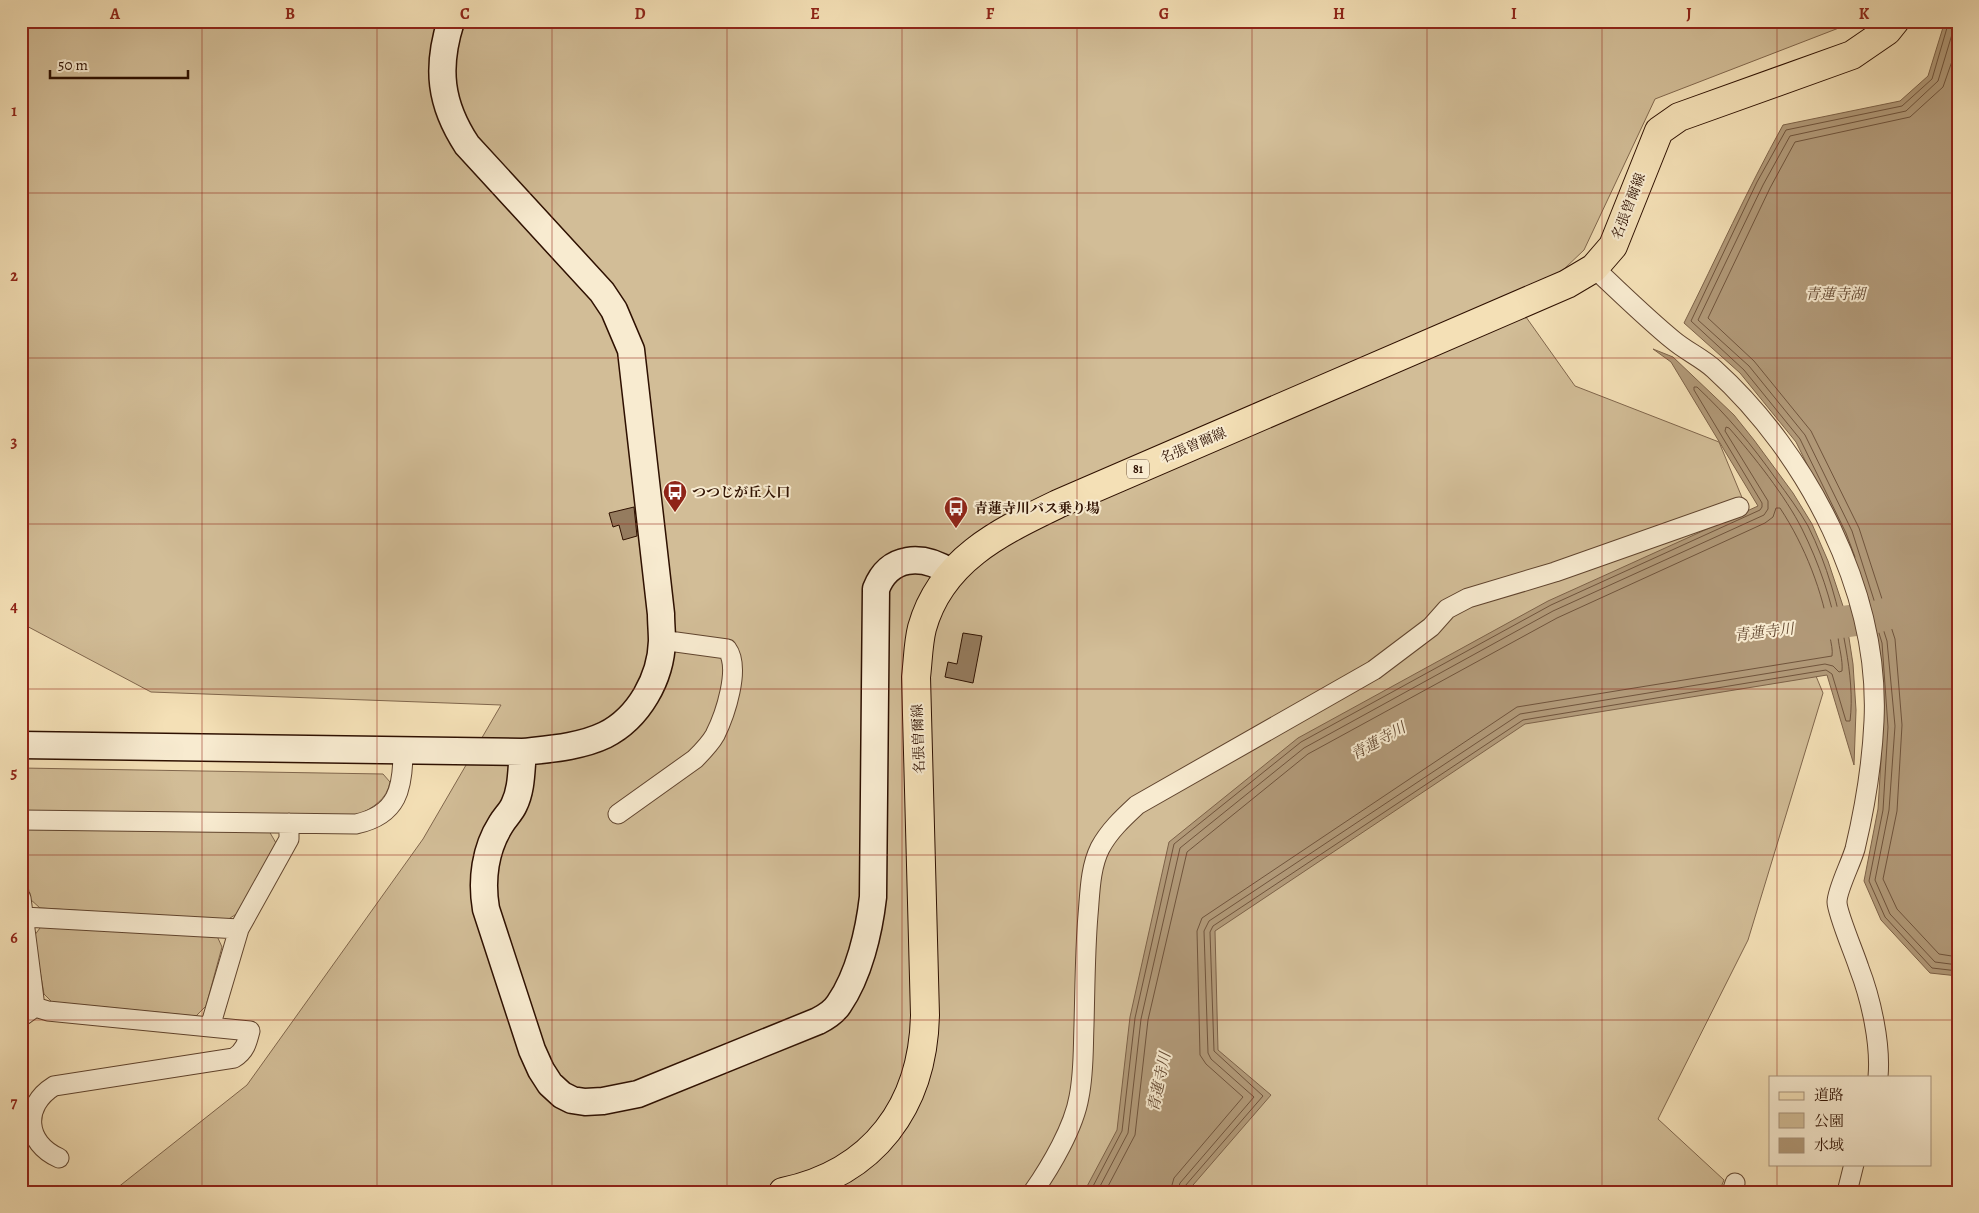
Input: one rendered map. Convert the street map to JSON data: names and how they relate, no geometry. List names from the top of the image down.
{
  "streets": {
    "main road": ["名張曽爾線", "81"]
  },
  "water": ["青蓮寺湖", "青蓮寺川"],
  "places": {
    "bus stop": ["つつじが丘入口", "青蓮寺川バス乗り場"]
  },
  "legend": ["道路", "公園", "水域"],
  "scale_bar": "50 m",
  "grid": {
    "columns": [
      "A",
      "B",
      "C",
      "D",
      "E",
      "F",
      "G",
      "H",
      "I",
      "J",
      "K"
    ],
    "rows": [
      "1",
      "2",
      "3",
      "4",
      "5",
      "6",
      "7"
    ]
  }
}
